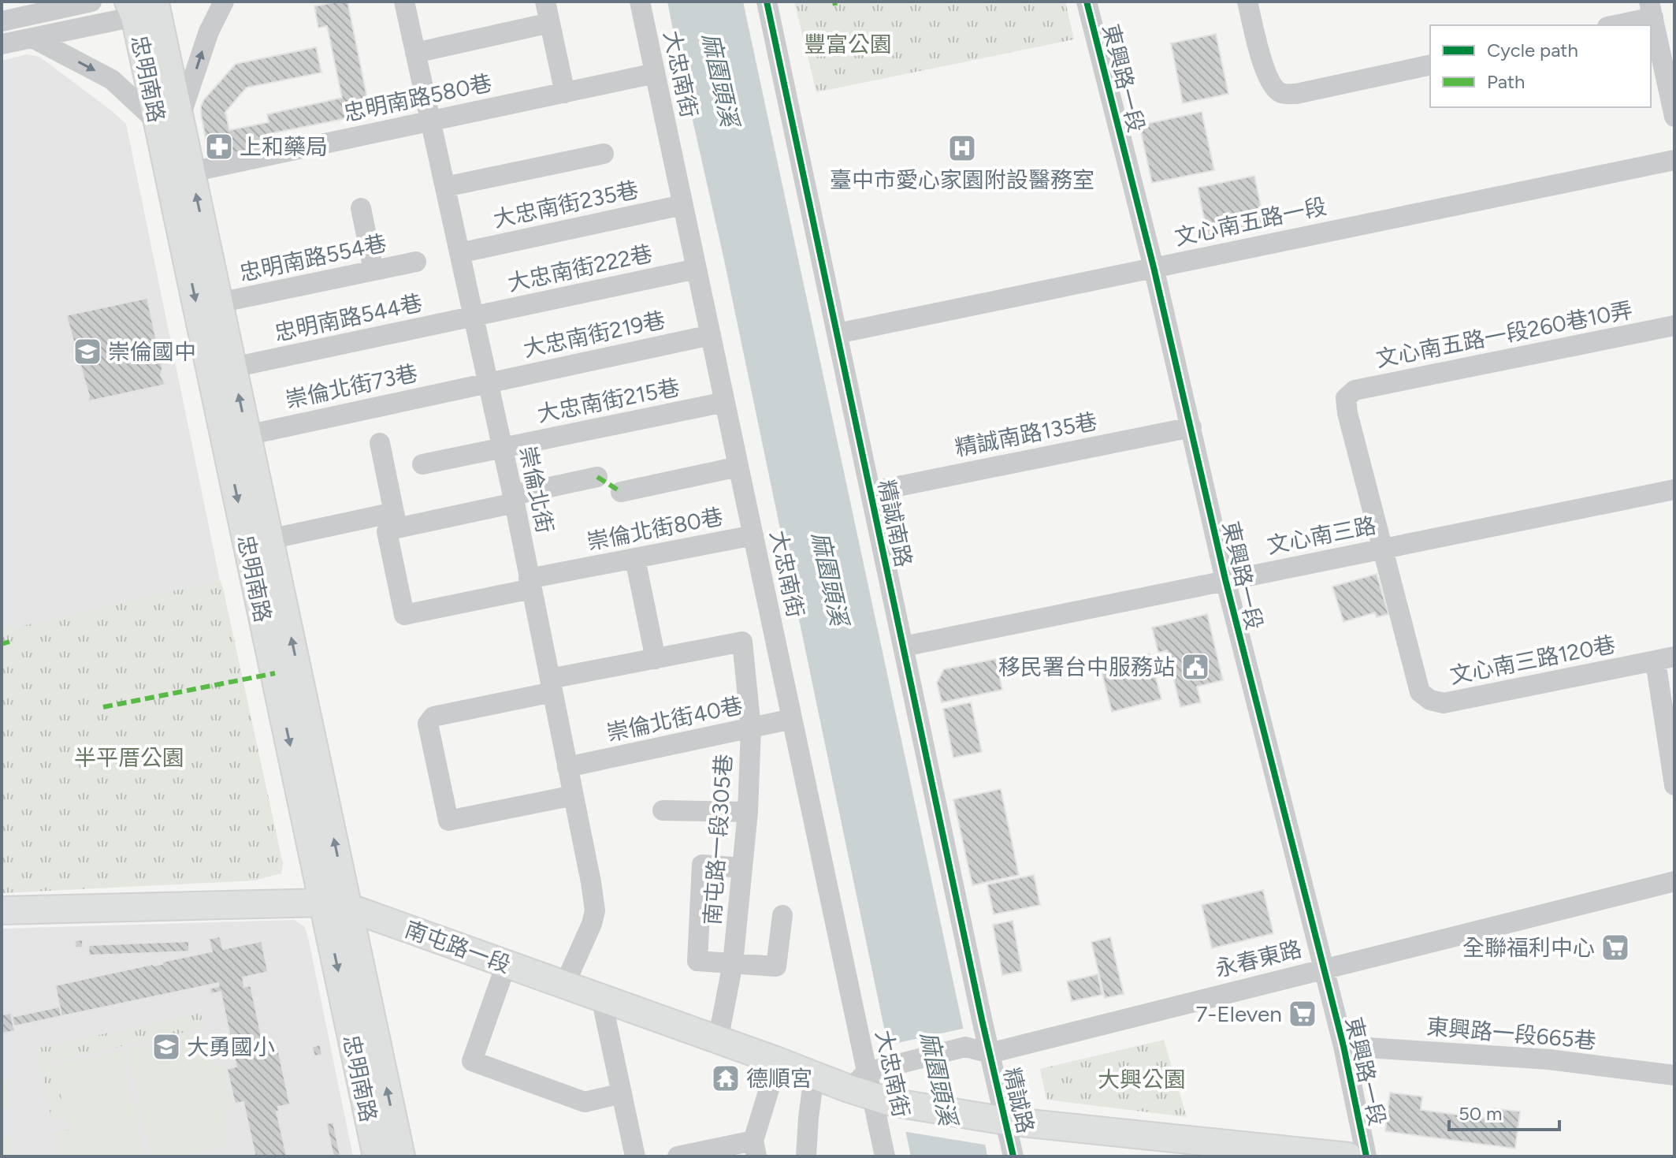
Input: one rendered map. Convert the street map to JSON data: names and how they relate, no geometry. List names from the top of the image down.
{
  "streets": {
    "main road": ["忠明南路", "南屯路一段"],
    "street": [
      "大忠南街",
      "東興路一段",
      "忠明南路580巷",
      "大忠南街235巷",
      "文心南五路一段",
      "忠明南路554巷",
      "大忠南街222巷",
      "忠明南路544巷",
      "大忠南街219巷",
      "文心南五路一段260巷10弄",
      "崇倫北街73巷",
      "大忠南街215巷",
      "精誠南路135巷",
      "崇倫北街",
      "精誠南路",
      "崇倫北街80巷",
      "文心南三路",
      "文心南三路120巷",
      "崇倫北街40巷",
      "南屯路一段305巷",
      "永春東路",
      "東興路一段665巷",
      "精誠路"
    ]
  },
  "crossings": [
    ["大忠南街", "忠明南路580巷"],
    ["大忠南街", "大忠南街235巷"],
    ["大忠南街", "大忠南街222巷"],
    ["大忠南街", "大忠南街219巷"],
    ["大忠南街", "大忠南街215巷"],
    ["大忠南街", "崇倫北街80巷"],
    ["大忠南街", "崇倫北街40巷"],
    ["大忠南街", "南屯路一段"],
    ["大忠南街", "永春東路"],
    ["東興路一段", "文心南五路一段"],
    ["東興路一段", "精誠南路135巷"],
    ["東興路一段", "文心南三路"],
    ["東興路一段", "永春東路"],
    ["東興路一段", "東興路一段665巷"],
    ["忠明南路", "忠明南路580巷"],
    ["忠明南路", "忠明南路554巷"],
    ["忠明南路", "忠明南路544巷"],
    ["忠明南路", "崇倫北街73巷"],
    ["忠明南路", "南屯路一段"],
    ["忠明南路580巷", "崇倫北街"],
    ["大忠南街235巷", "崇倫北街"],
    ["文心南五路一段", "精誠南路"],
    ["大忠南街222巷", "忠明南路544巷"],
    ["大忠南街222巷", "崇倫北街"],
    ["忠明南路544巷", "崇倫北街"],
    ["大忠南街219巷", "崇倫北街73巷"],
    ["大忠南街219巷", "崇倫北街"],
    ["文心南五路一段260巷10弄", "文心南三路120巷"],
    ["崇倫北街73巷", "崇倫北街"],
    ["大忠南街215巷", "崇倫北街"],
    ["精誠南路135巷", "精誠南路"],
    ["崇倫北街", "崇倫北街80巷"],
    ["崇倫北街", "崇倫北街40巷"],
    ["崇倫北街", "南屯路一段"],
    ["精誠南路", "文心南三路"],
    ["精誠南路", "永春東路"],
    ["精誠南路", "精誠路"],
    ["文心南三路", "文心南三路120巷"],
    ["崇倫北街40巷", "南屯路一段305巷"],
    ["南屯路一段305巷", "南屯路一段"],
    ["南屯路一段", "永春東路"],
    ["南屯路一段", "精誠路"],
    ["永春東路", "精誠路"]
  ],
  "water": ["麻園頭溪"],
  "parks": ["豐富公園", "半平厝公園", "大興公園"],
  "places": {
    "pharmacy": ["上和藥局"],
    "hospital": ["臺中市愛心家園附設醫務室"],
    "school or university": ["崇倫國中", "大勇國小"],
    "public building": ["移民署台中服務站"],
    "supermarket": ["全聯福利中心", "7-Eleven"],
    "temple": ["德順宮"]
  },
  "legend": ["Cycle path", "Path"],
  "scale_bar": "50 m"
}
